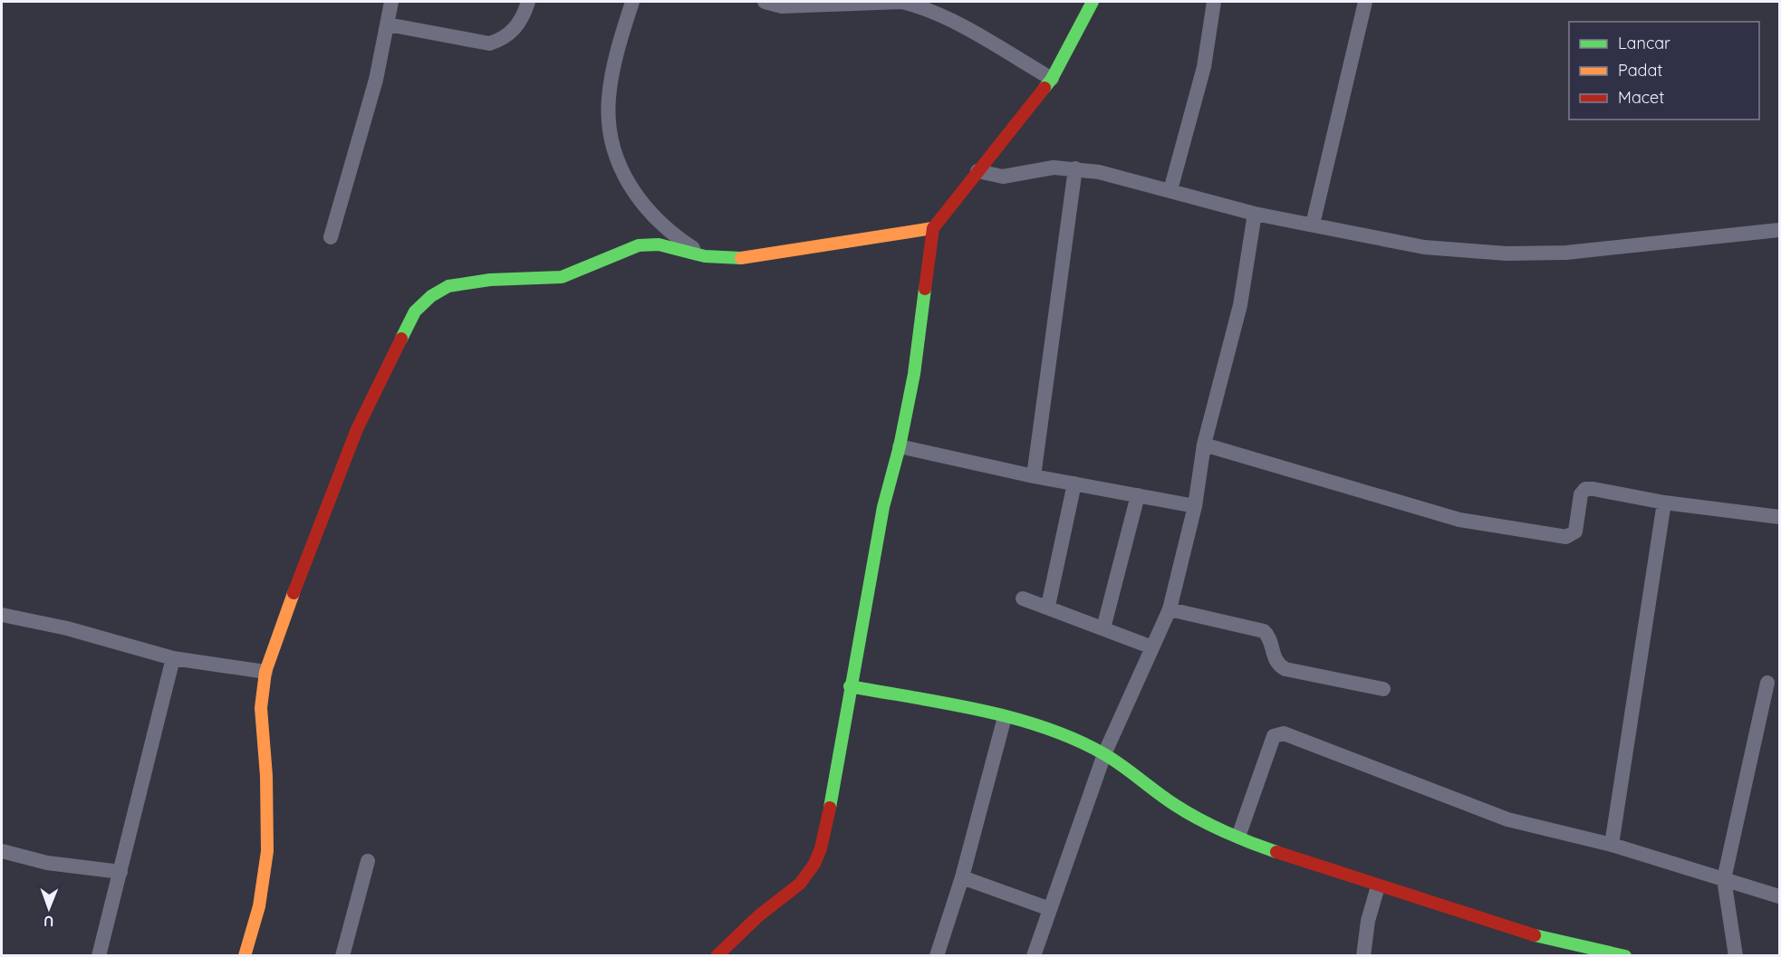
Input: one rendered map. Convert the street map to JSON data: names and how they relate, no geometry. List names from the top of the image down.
{
  "legend": ["Lancar", "Padat", "Macet"],
  "north": "bottom"
}
